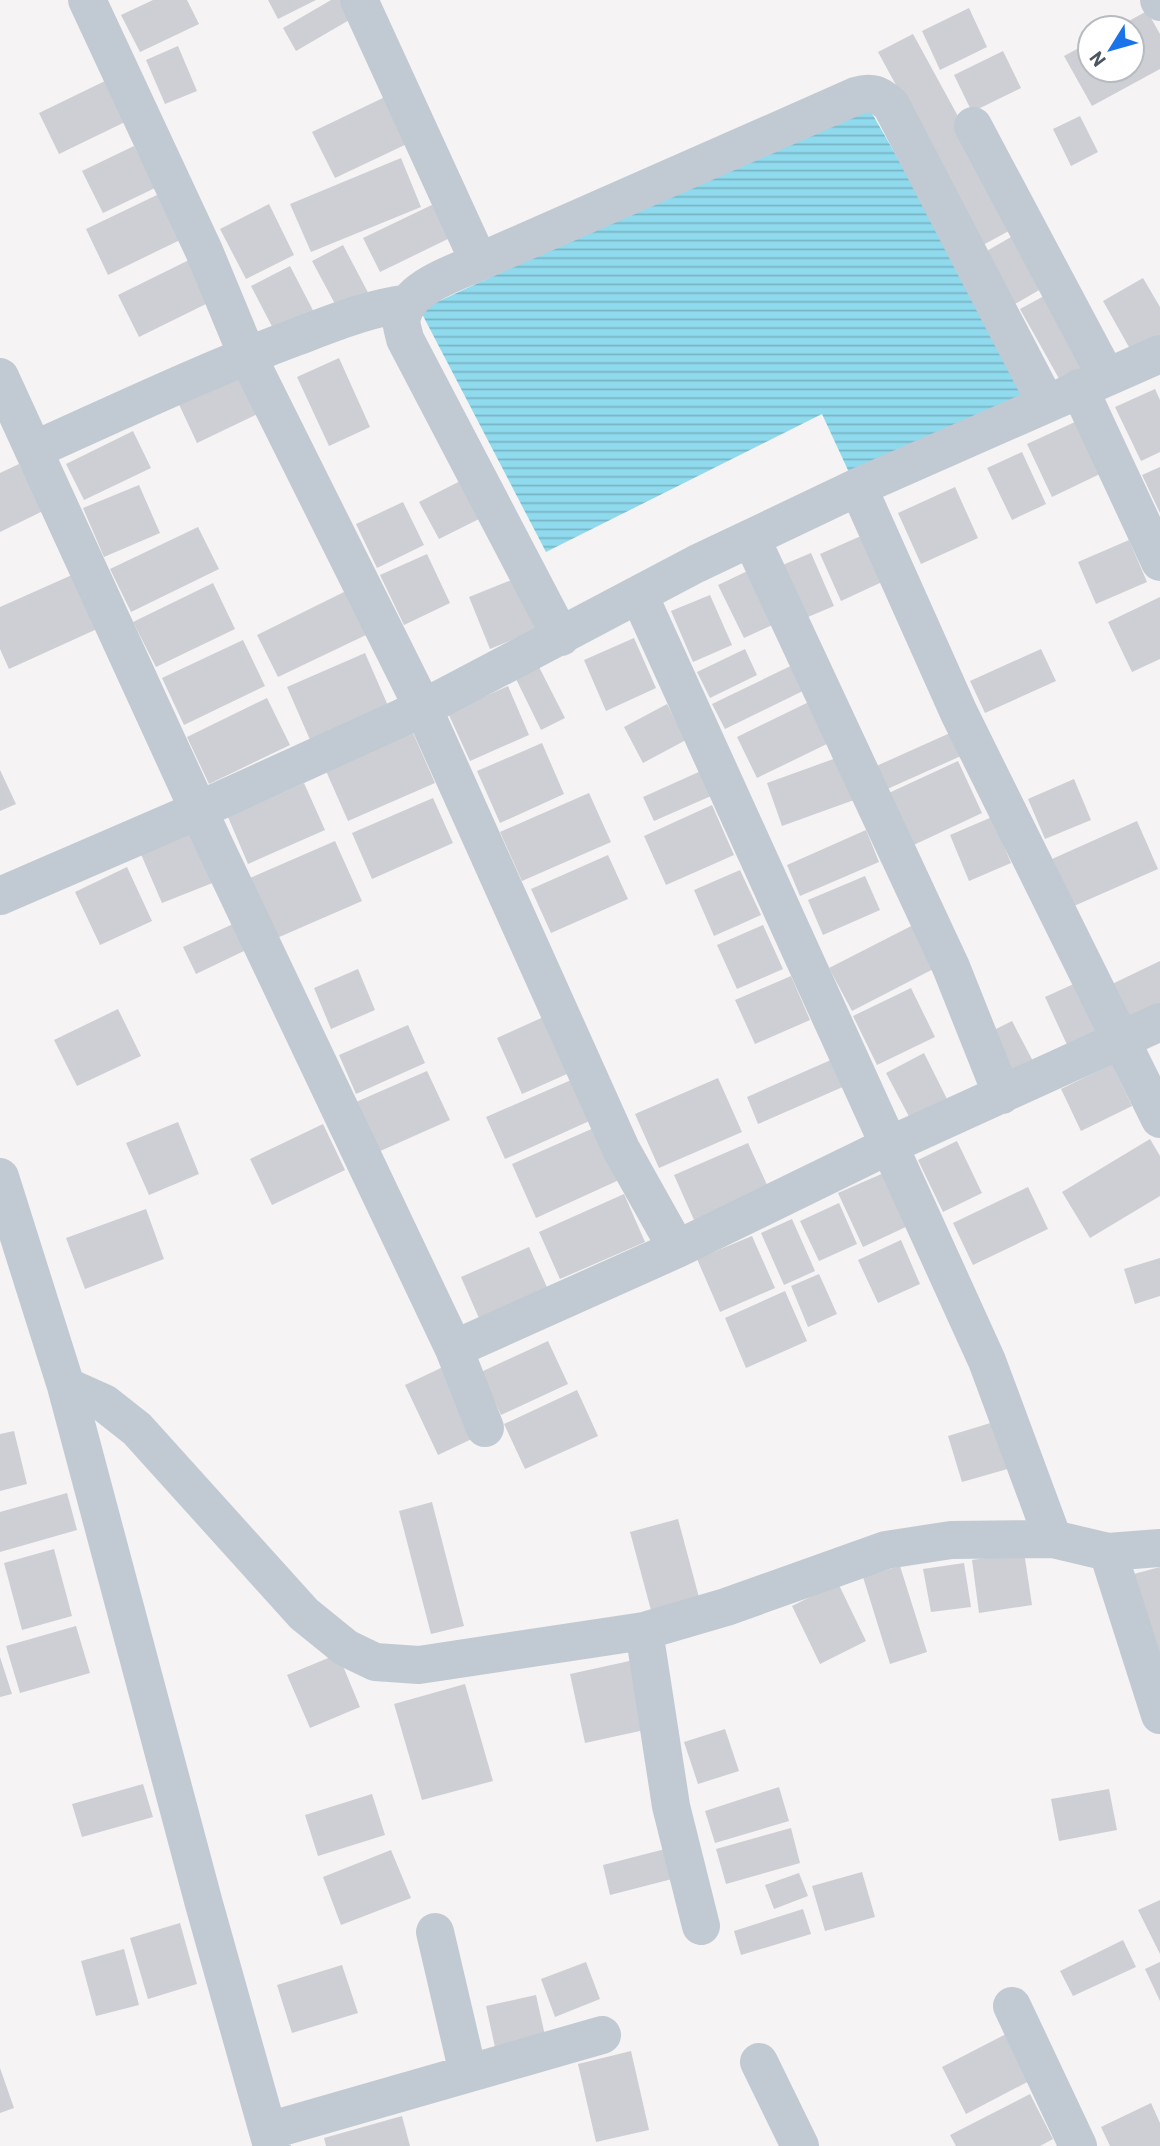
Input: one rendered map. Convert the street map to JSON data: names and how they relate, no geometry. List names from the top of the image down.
{
  "north": "bottom left"
}
